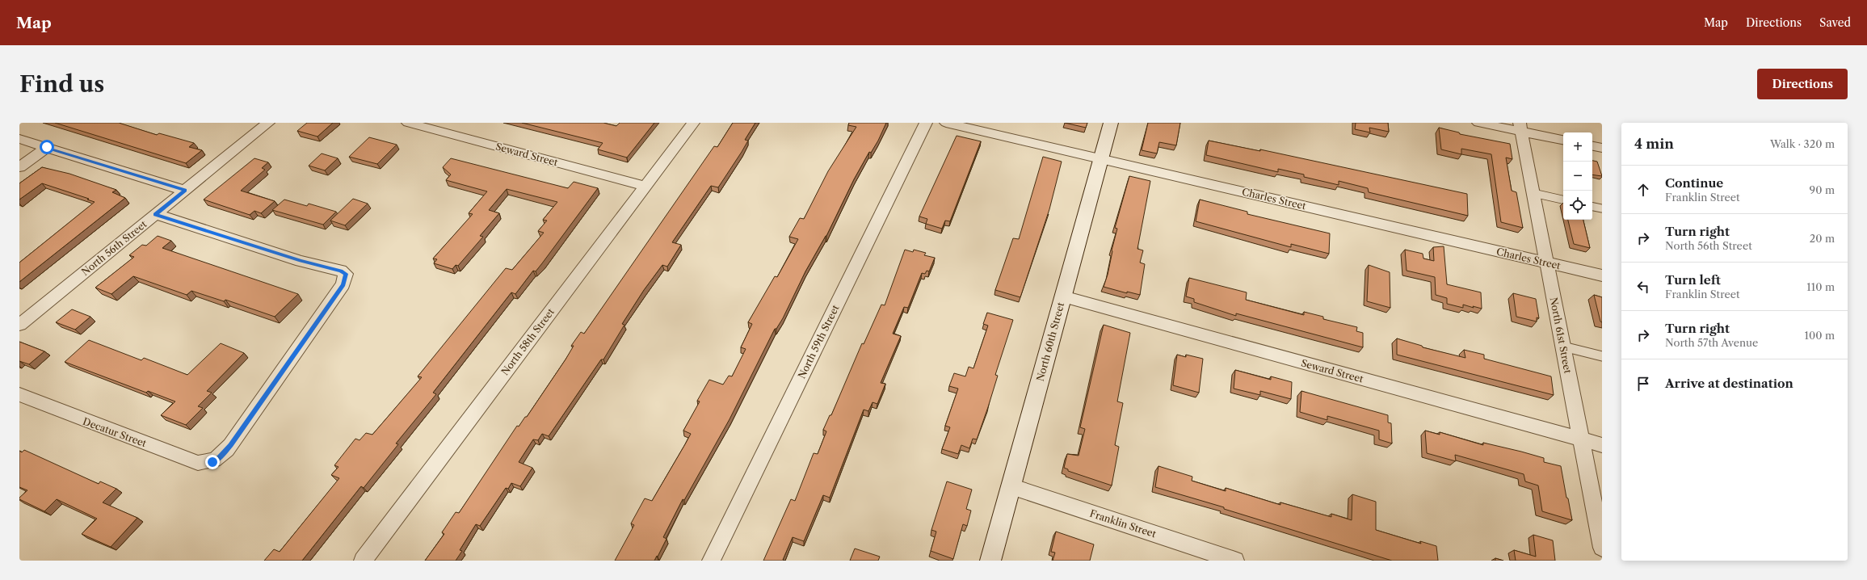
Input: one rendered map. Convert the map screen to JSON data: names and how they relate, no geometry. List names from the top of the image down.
{
  "streets": {
    "street": [
      "Seward Street",
      "Charles Street",
      "North 56th Street",
      "North 61st Street",
      "North 58th Street",
      "North 59th Street",
      "North 60th Street",
      "Decatur Street",
      "Franklin Street"
    ]
  },
  "crossings": [
    ["Seward Street", "North 61st Street"],
    ["Seward Street", "North 58th Street"],
    ["Seward Street", "North 60th Street"],
    ["Charles Street", "North 61st Street"],
    ["Charles Street", "North 60th Street"],
    ["North 56th Street", "Decatur Street"],
    ["North 60th Street", "Franklin Street"]
  ],
  "page": {
    "header": "Map",
    "nav": ["Map", "Directions", "Saved"],
    "buttons": "Directions",
    "title": "Find us",
    "heading": ["4 min", "Walk · 320 m"],
    "map_buttons": ["+", "−"],
    "list": [
      ["Continue", "Franklin Street", "90 m"],
      ["Turn right", "North 56th Street", "20 m"],
      ["Turn left", "Franklin Street", "110 m"],
      ["Turn right", "North 57th Avenue", "100 m"],
      "Arrive at destination"
    ]
  }
}
